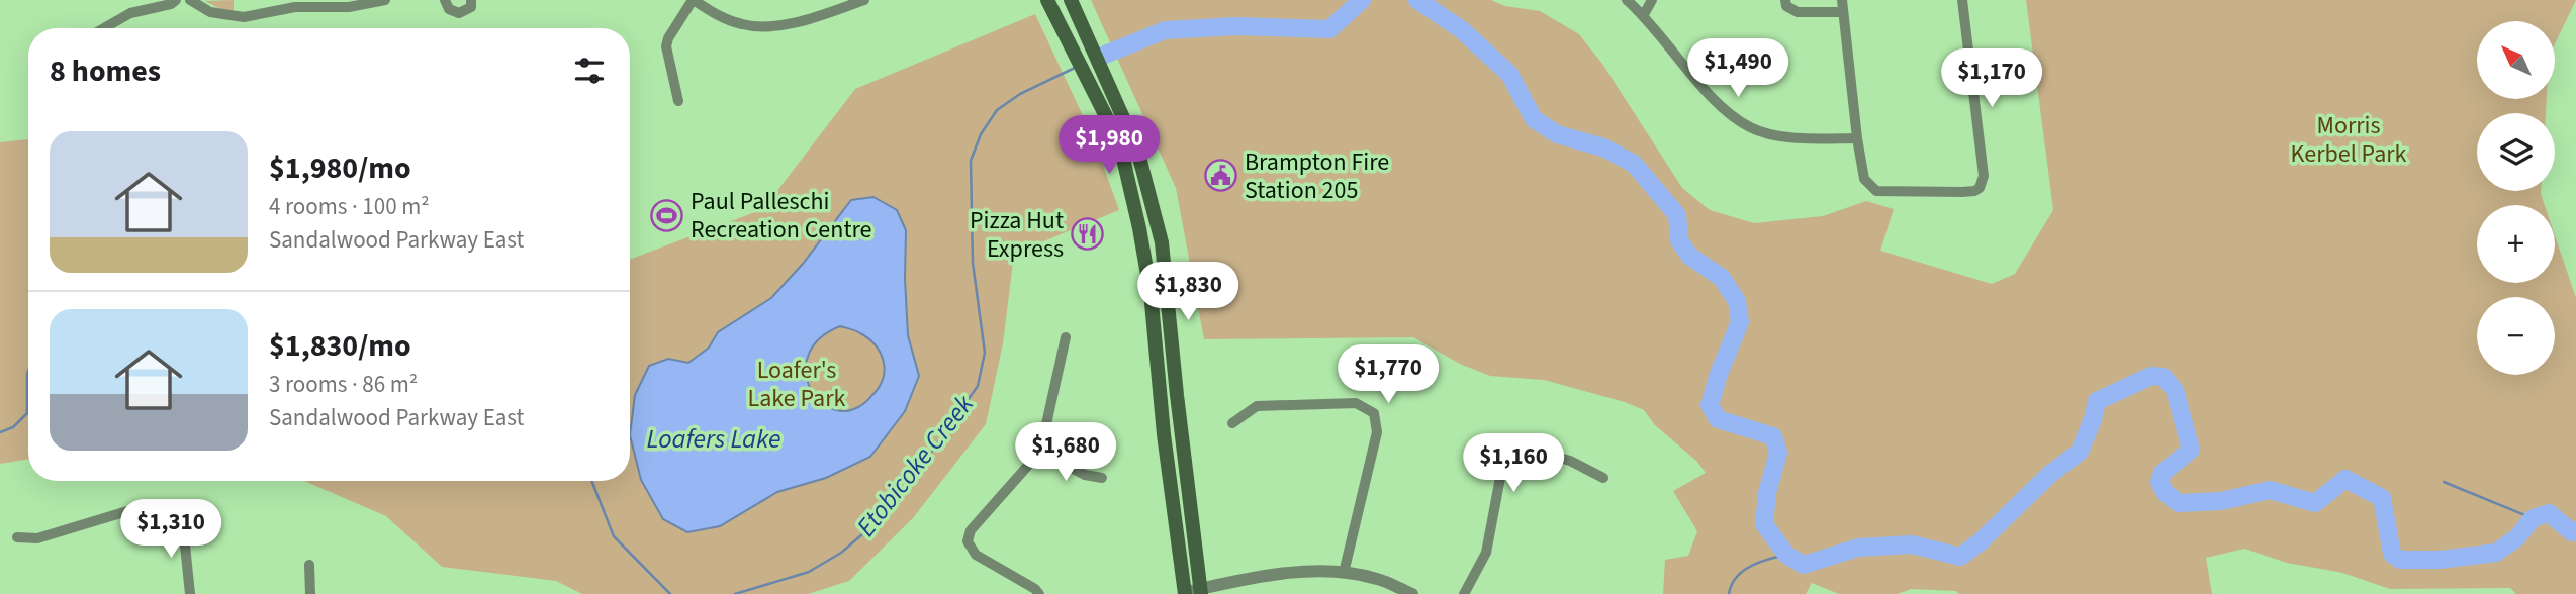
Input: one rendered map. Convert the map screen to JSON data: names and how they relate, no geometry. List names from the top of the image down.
{
  "water": ["Loafers Lake", "Etobicoke Creek"],
  "parks": ["Morris Kerbel Park", "Loafer's Lake Park"],
  "places": {
    "public building": ["Brampton Fire Station 205"],
    "sports": ["Paul Palleschi Recreation Centre"],
    "restaurant": ["Pizza Hut Express"]
  },
  "north": "top left",
  "page": {
    "map_buttons": ["+", "−"],
    "heading": "8 homes",
    "price": [
      "$1,490",
      "$1,170",
      "$1,980",
      "$1,830",
      "$1,770",
      "$1,680",
      "$1,160",
      "$1,310"
    ],
    "list": [
      {
        "name": "$1,980/mo",
        "note": "4 rooms · 100 m² · Sandalwood Parkway East"
      },
      {
        "name": "$1,830/mo",
        "note": "3 rooms · 86 m² · Sandalwood Parkway East"
      }
    ]
  }
}
